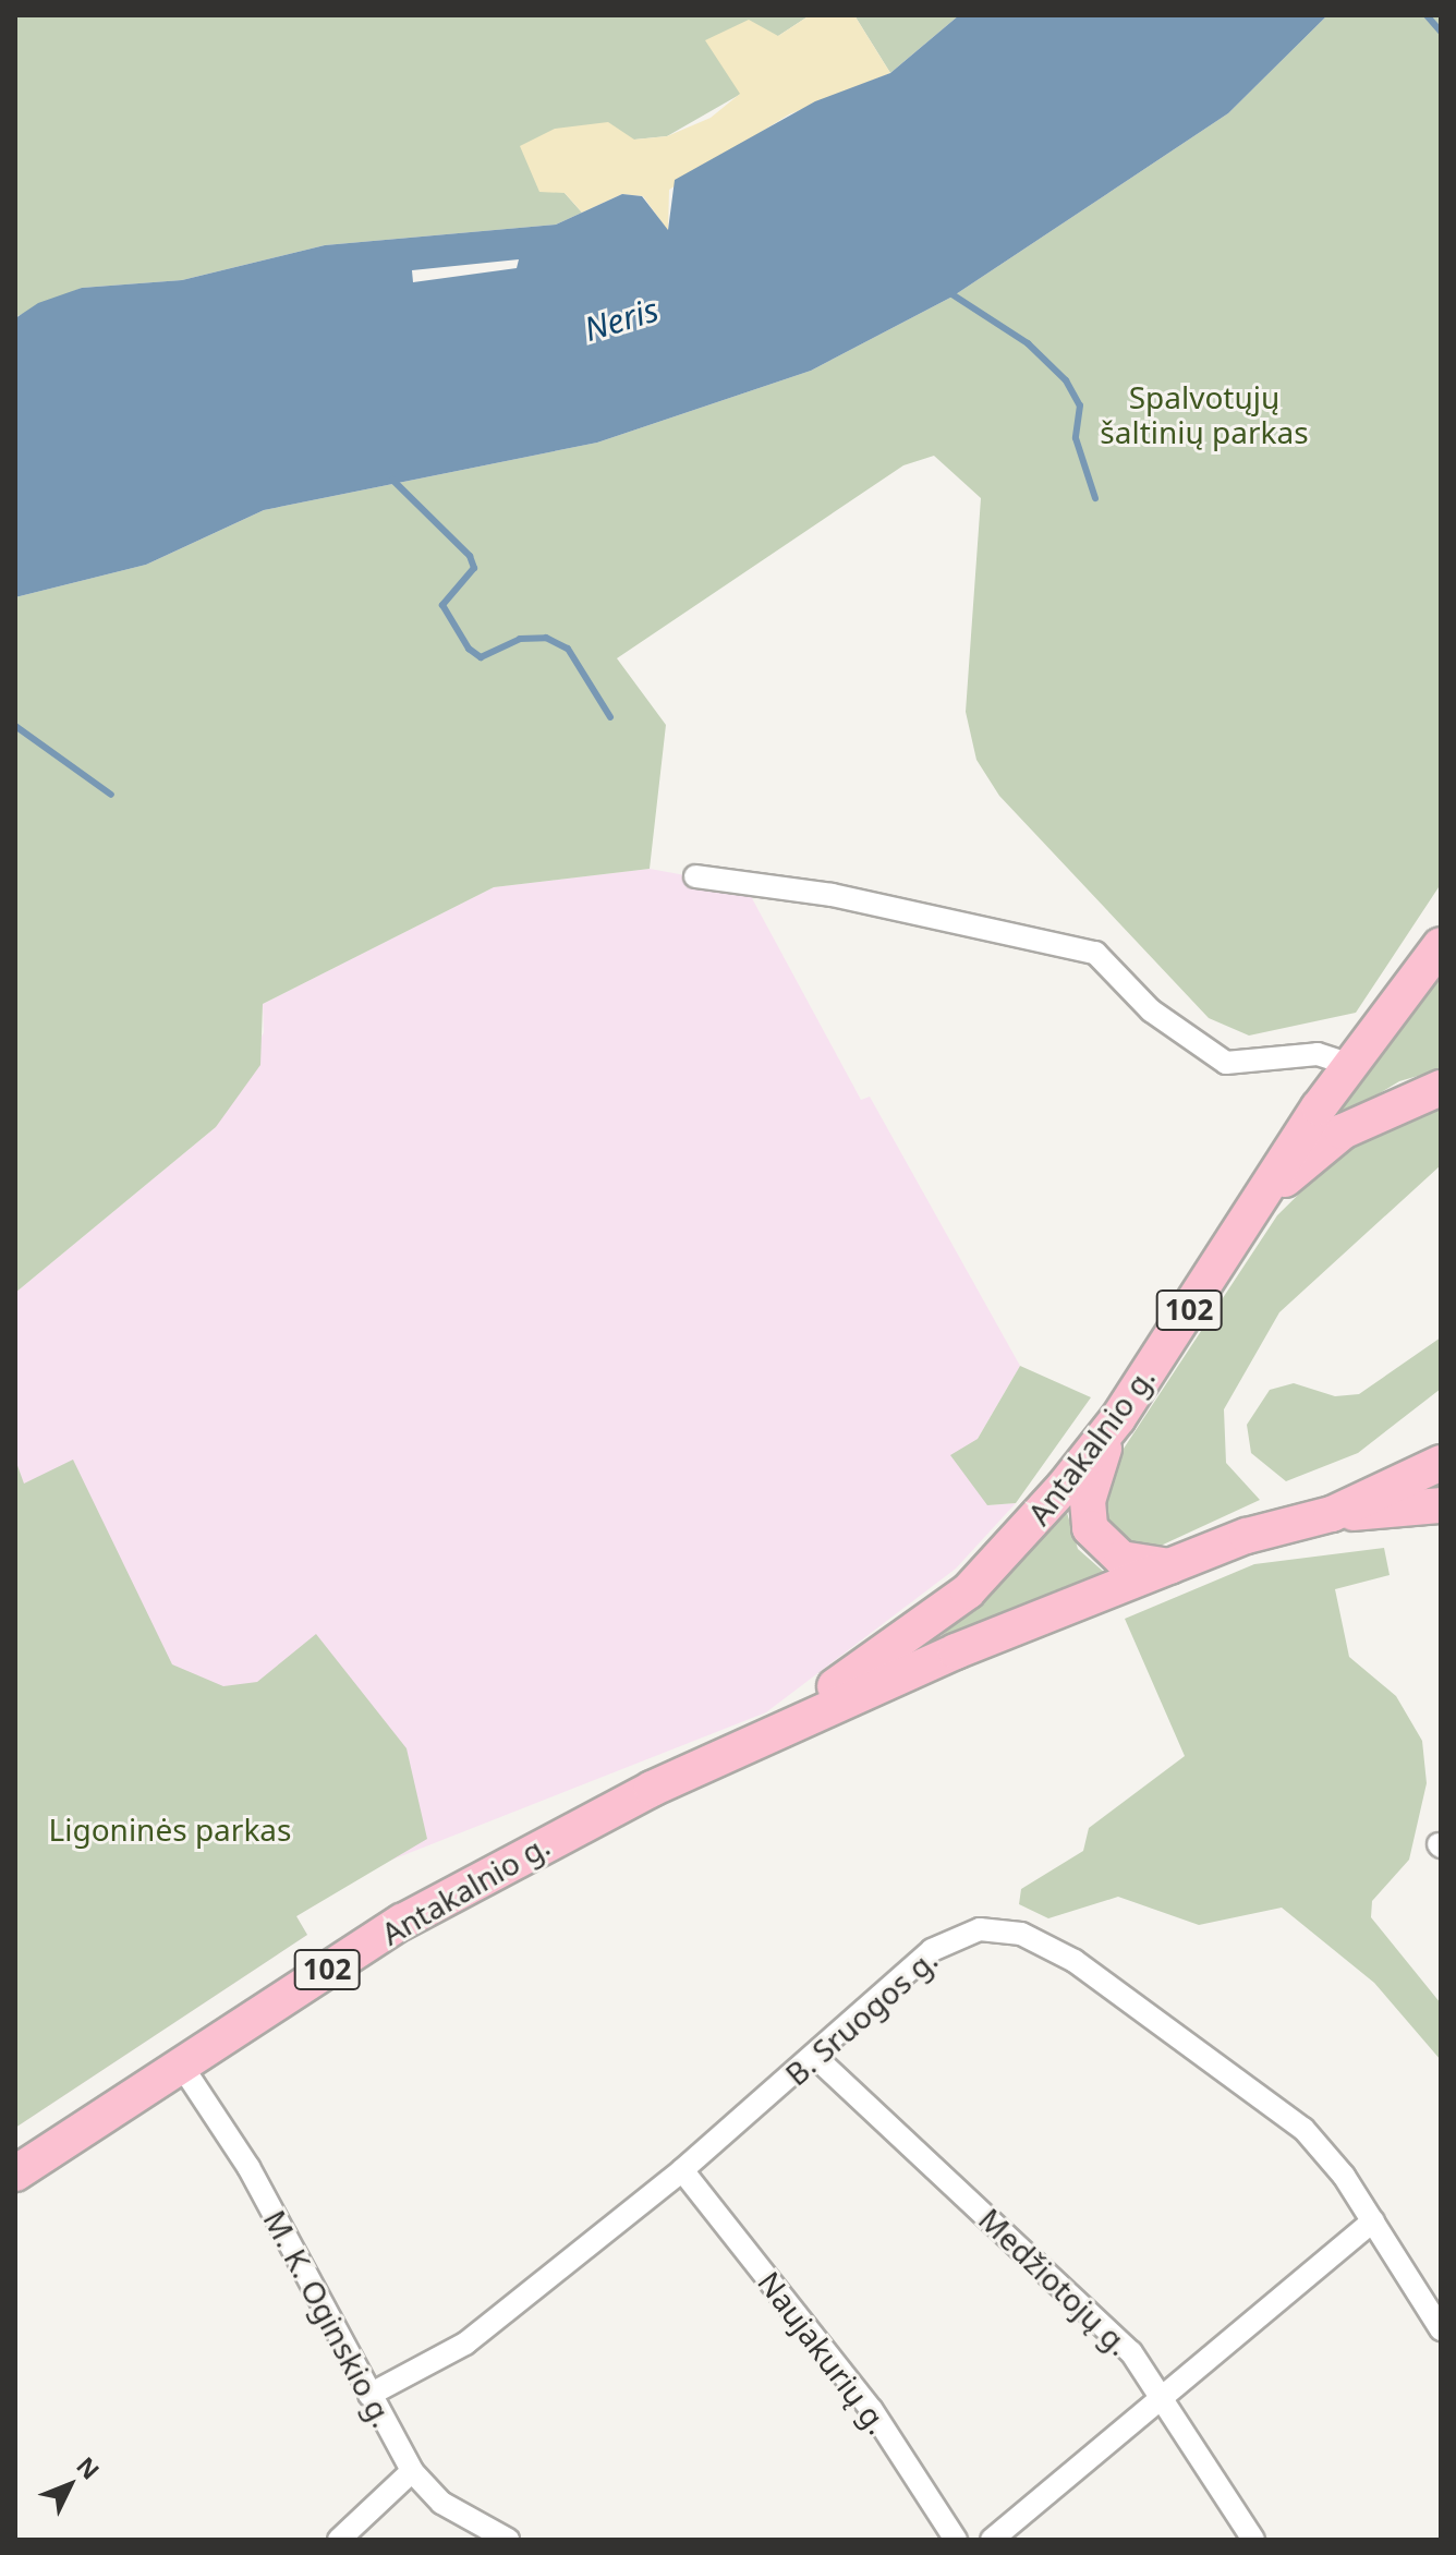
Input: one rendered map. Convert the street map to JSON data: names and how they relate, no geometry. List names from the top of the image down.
{
  "streets": {
    "main road": ["102", "Antakalnio g."],
    "street": [
      "B. Sruogos g.",
      "Medžiotojų g.",
      "M. K. Oginskio g.",
      "Naujakurių g."
    ]
  },
  "crossings": [
    ["102", "Antakalnio g."],
    ["Antakalnio g.", "M. K. Oginskio g."],
    ["B. Sruogos g.", "Medžiotojų g."],
    ["B. Sruogos g.", "M. K. Oginskio g."],
    ["B. Sruogos g.", "Naujakurių g."]
  ],
  "water": ["Neris"],
  "parks": ["Spalvotųjų šaltinių parkas", "Ligoninės parkas"],
  "north": "top right"
}
